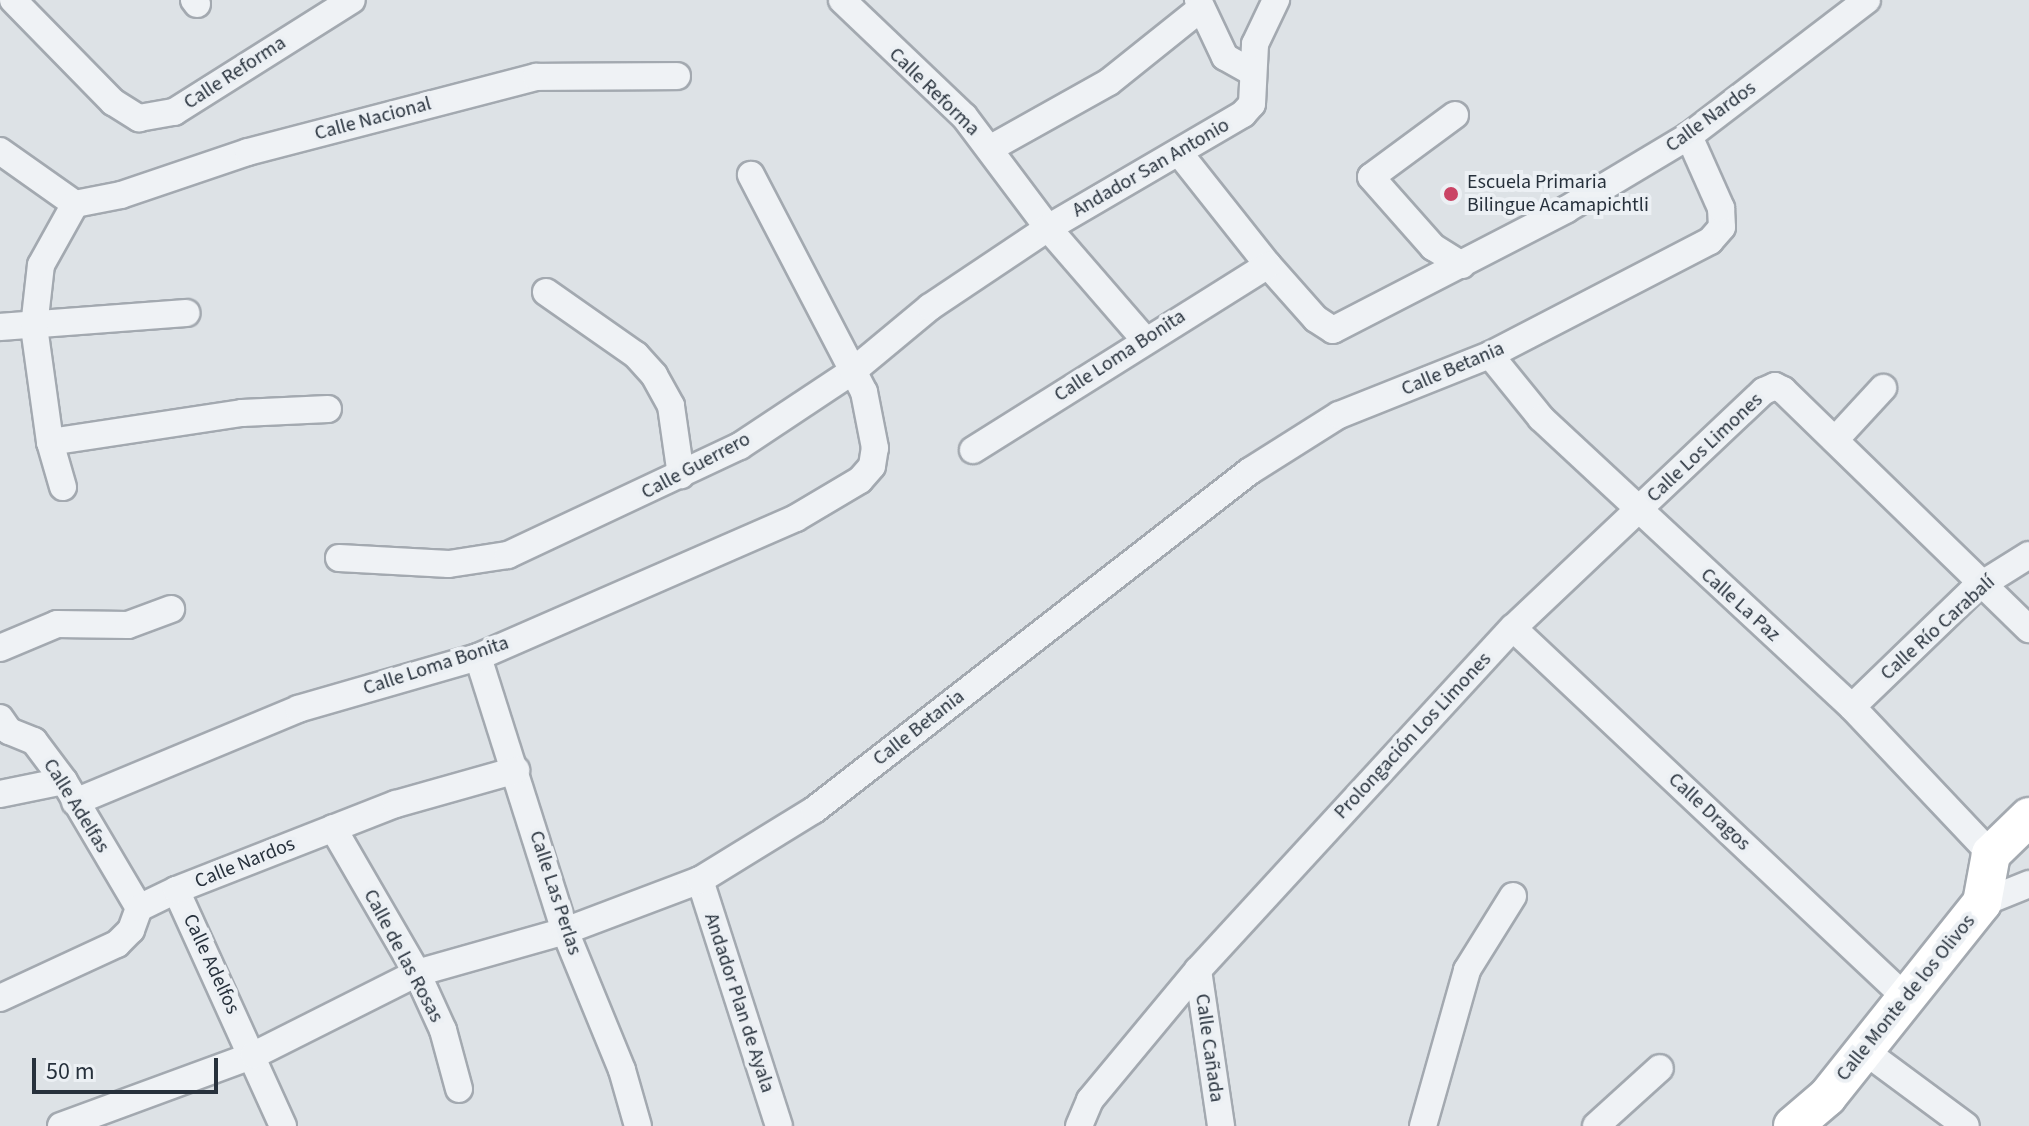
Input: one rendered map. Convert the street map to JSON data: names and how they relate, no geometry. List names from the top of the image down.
{
  "streets": {
    "street": [
      "Calle Reforma",
      "Calle Nardos",
      "Calle Nacional",
      "Andador San Antonio",
      "Calle Loma Bonita",
      "Calle Betania",
      "Calle Los Limones",
      "Calle Guerrero",
      "Calle La Paz",
      "Calle Río Carabalí",
      "Prolongación Los Limones",
      "Calle Adelfas",
      "Calle Dragos",
      "Calle Las Perlas",
      "Calle de las Rosas",
      "Calle Adelfos",
      "Calle Monte de los Olivos",
      "Andador Plan de Ayala",
      "Calle Cañada"
    ]
  },
  "crossings": [
    ["Calle Reforma", "Andador San Antonio"],
    ["Calle Reforma", "Calle Loma Bonita"],
    ["Calle Reforma", "Calle Guerrero"],
    ["Calle Nardos", "Calle Loma Bonita"],
    ["Calle Nardos", "Calle Betania"],
    ["Calle Nardos", "Calle Adelfas"],
    ["Calle Nardos", "Calle Las Perlas"],
    ["Calle Nardos", "Calle de las Rosas"],
    ["Calle Nardos", "Calle Adelfos"],
    ["Andador San Antonio", "Calle Guerrero"],
    ["Calle Loma Bonita", "Calle Guerrero"],
    ["Calle Loma Bonita", "Calle Adelfas"],
    ["Calle Loma Bonita", "Calle Las Perlas"],
    ["Calle Betania", "Calle La Paz"],
    ["Calle Betania", "Calle Las Perlas"],
    ["Calle Betania", "Calle de las Rosas"],
    ["Calle Betania", "Calle Adelfos"],
    ["Calle Betania", "Andador Plan de Ayala"],
    ["Calle Los Limones", "Calle La Paz"],
    ["Calle Los Limones", "Prolongación Los Limones"],
    ["Calle La Paz", "Calle Río Carabalí"],
    ["Calle La Paz", "Prolongación Los Limones"],
    ["Calle La Paz", "Calle Monte de los Olivos"],
    ["Prolongación Los Limones", "Calle Dragos"],
    ["Prolongación Los Limones", "Calle Cañada"],
    ["Calle Dragos", "Calle Monte de los Olivos"]
  ],
  "places": ["Escuela Primaria Bilingue Acamapichtli"],
  "scale_bar": "50 m"
}
